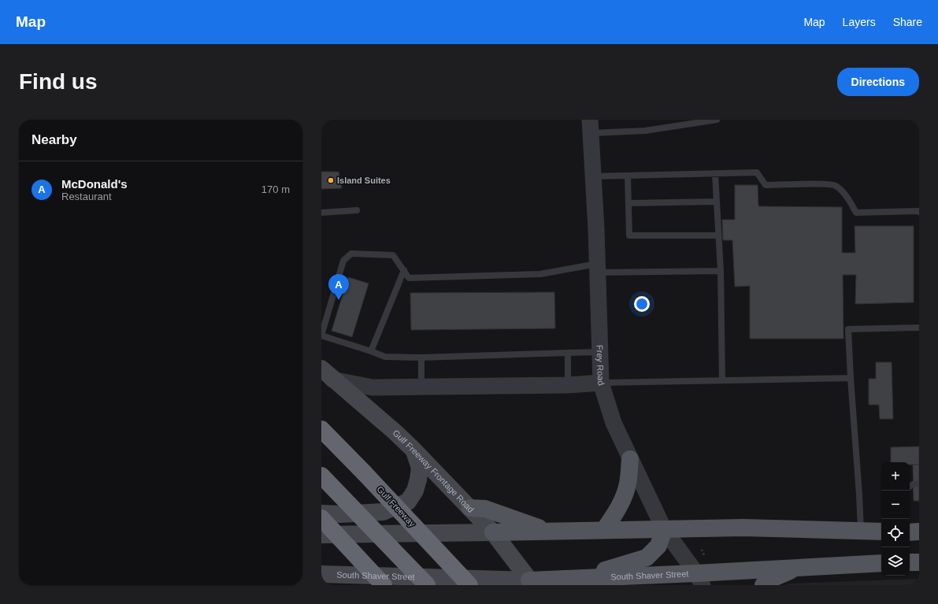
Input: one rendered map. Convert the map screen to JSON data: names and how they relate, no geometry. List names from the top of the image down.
{
  "streets": {
    "highway": ["Gulf Freeway"],
    "main road": ["Gulf Freeway Frontage Road", "South Shaver Street"],
    "street": ["Frey Road"]
  },
  "crossings": [
    ["Frey Road", "South Shaver Street"],
    ["Gulf Freeway Frontage Road", "South Shaver Street"]
  ],
  "places": ["Island Suites"],
  "page": {
    "header": "Map",
    "nav": ["Map", "Layers", "Share"],
    "buttons": "Directions",
    "title": "Find us",
    "heading": "Nearby",
    "list": [
      {
        "mark": "A",
        "name": "McDonald's",
        "note": "Restaurant",
        "value": "170 m"
      }
    ],
    "pins": "A",
    "map_buttons": ["+", "−"]
  }
}
